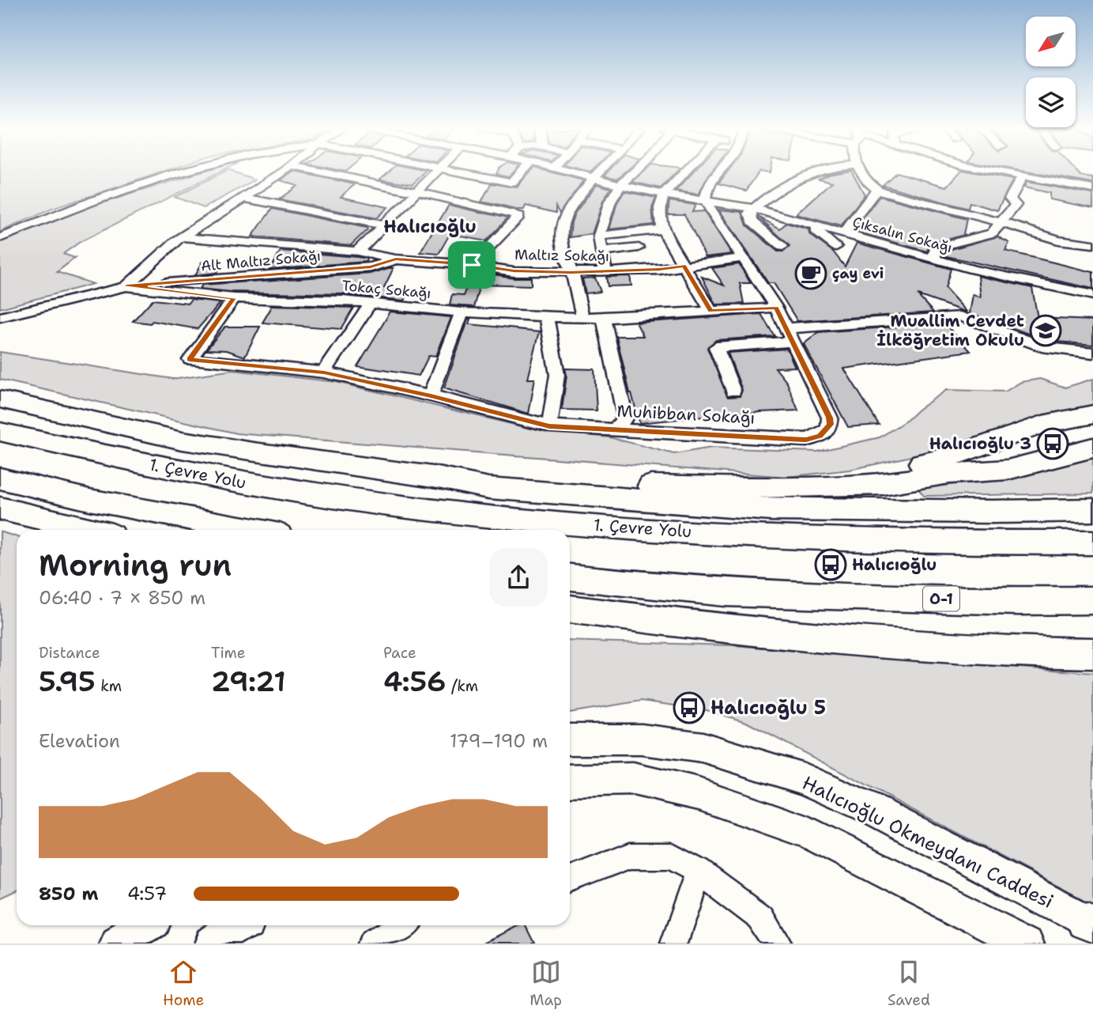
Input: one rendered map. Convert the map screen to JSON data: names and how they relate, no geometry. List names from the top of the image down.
{
  "streets": {
    "highway": ["1. Çevre Yolu", "O-1"],
    "main road": ["Halıcıoğlu Okmeydanı Caddesi"],
    "street": [
      "Çıksalın Sokağı",
      "Maltız Sokağı",
      "Alt Maltız Sokağı",
      "Tokaç Sokağı",
      "Muhibban Sokağı"
    ]
  },
  "crossings": [
    ["Çıksalın Sokağı", "Muhibban Sokağı"],
    ["Maltız Sokağı", "Alt Maltız Sokağı"],
    ["Maltız Sokağı", "Muhibban Sokağı"],
    ["Alt Maltız Sokağı", "Tokaç Sokağı"],
    ["Tokaç Sokağı", "Muhibban Sokağı"]
  ],
  "districts": ["Halıcıoğlu"],
  "places": {
    "cafe": ["çay evi"],
    "school or university": ["Muallim Cevdet İlköğretim Okulu"],
    "bus stop": ["Halıcıoğlu 3", "Halıcıoğlu", "Halıcıoğlu 5"]
  },
  "north": "bottom left",
  "page": {
    "heading": ["Morning run", "06:40 · 7 × 850 m"],
    "stats": [
      ["Distance", "5.95 km"],
      ["Time", "29:21"],
      ["Pace", "4:56 /km"]
    ],
    "chart": ["Elevation", "179–190 m"],
    "list": [
      {
        "name": "850 m",
        "note": "4:57"
      }
    ],
    "tabs": ["Home", "Map", "Saved"]
  }
}
